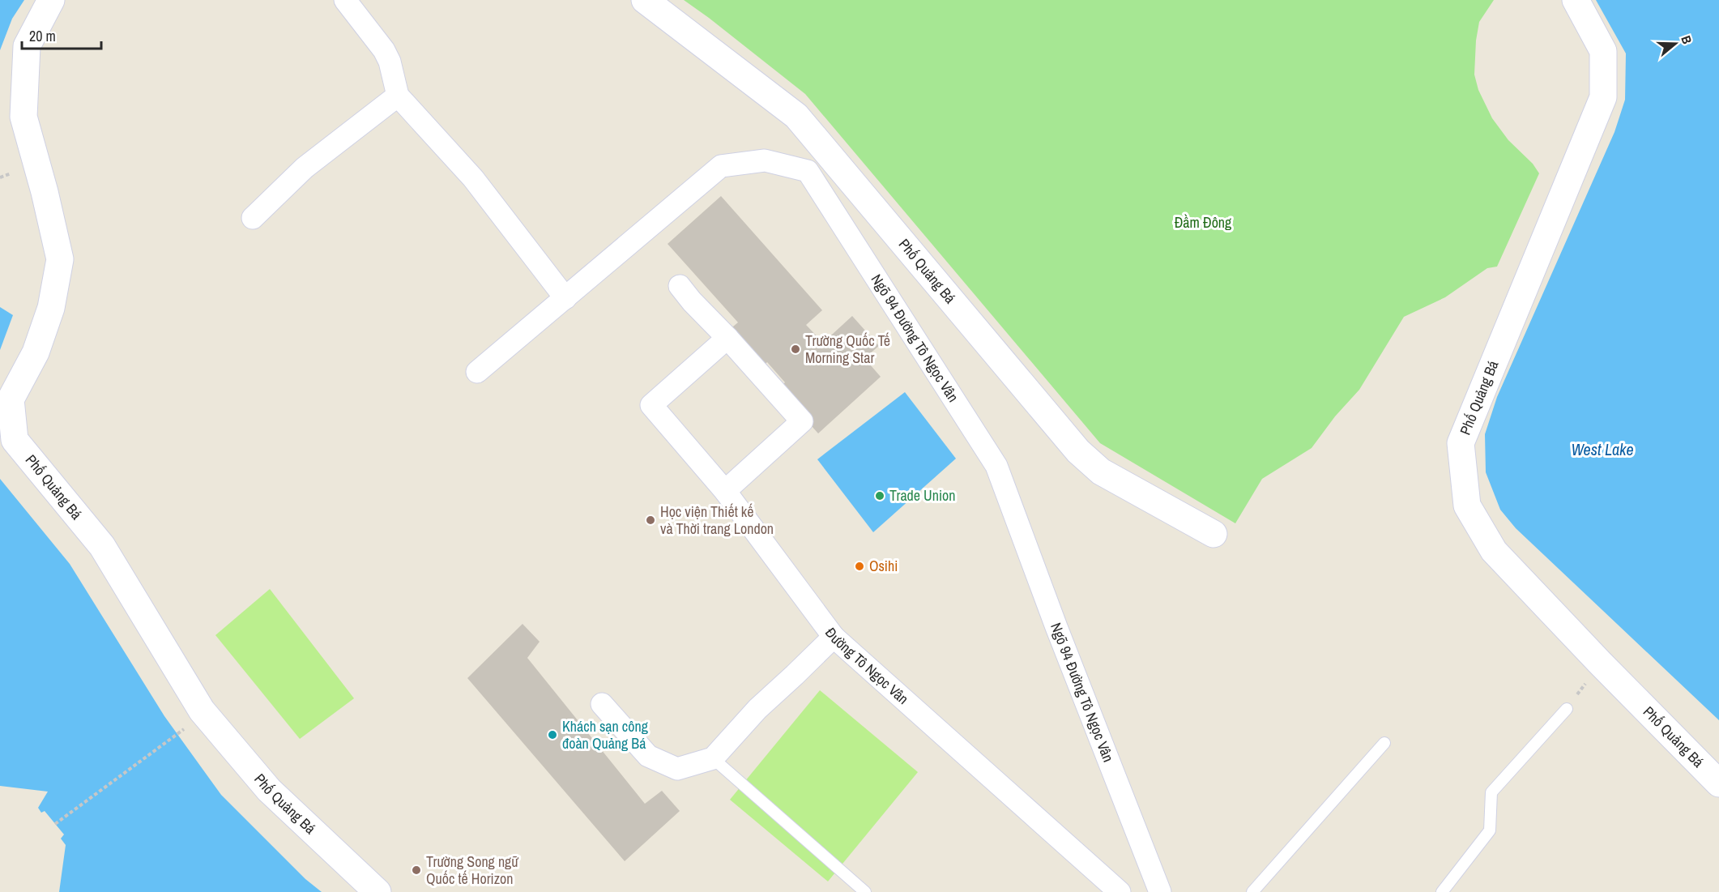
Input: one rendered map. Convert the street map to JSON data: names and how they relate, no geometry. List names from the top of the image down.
{
  "streets": {
    "street": ["Phố Quảng Bá", "Ngõ 94 Đường Tô Ngọc Vân", "Đường Tô Ngọc Vân"]
  },
  "water": ["West Lake"],
  "parks": ["Đầm Đông"],
  "places": [
    "Trường Quốc Tế Morning Star",
    "Trade Union",
    "Học viện Thiết kế và Thời trang London",
    "Osihi",
    "Khách sạn công đoàn Quảng Bá",
    "Trường Song ngữ Quốc tế Horizon"
  ],
  "scale_bar": "20 m",
  "north": "right"
}
